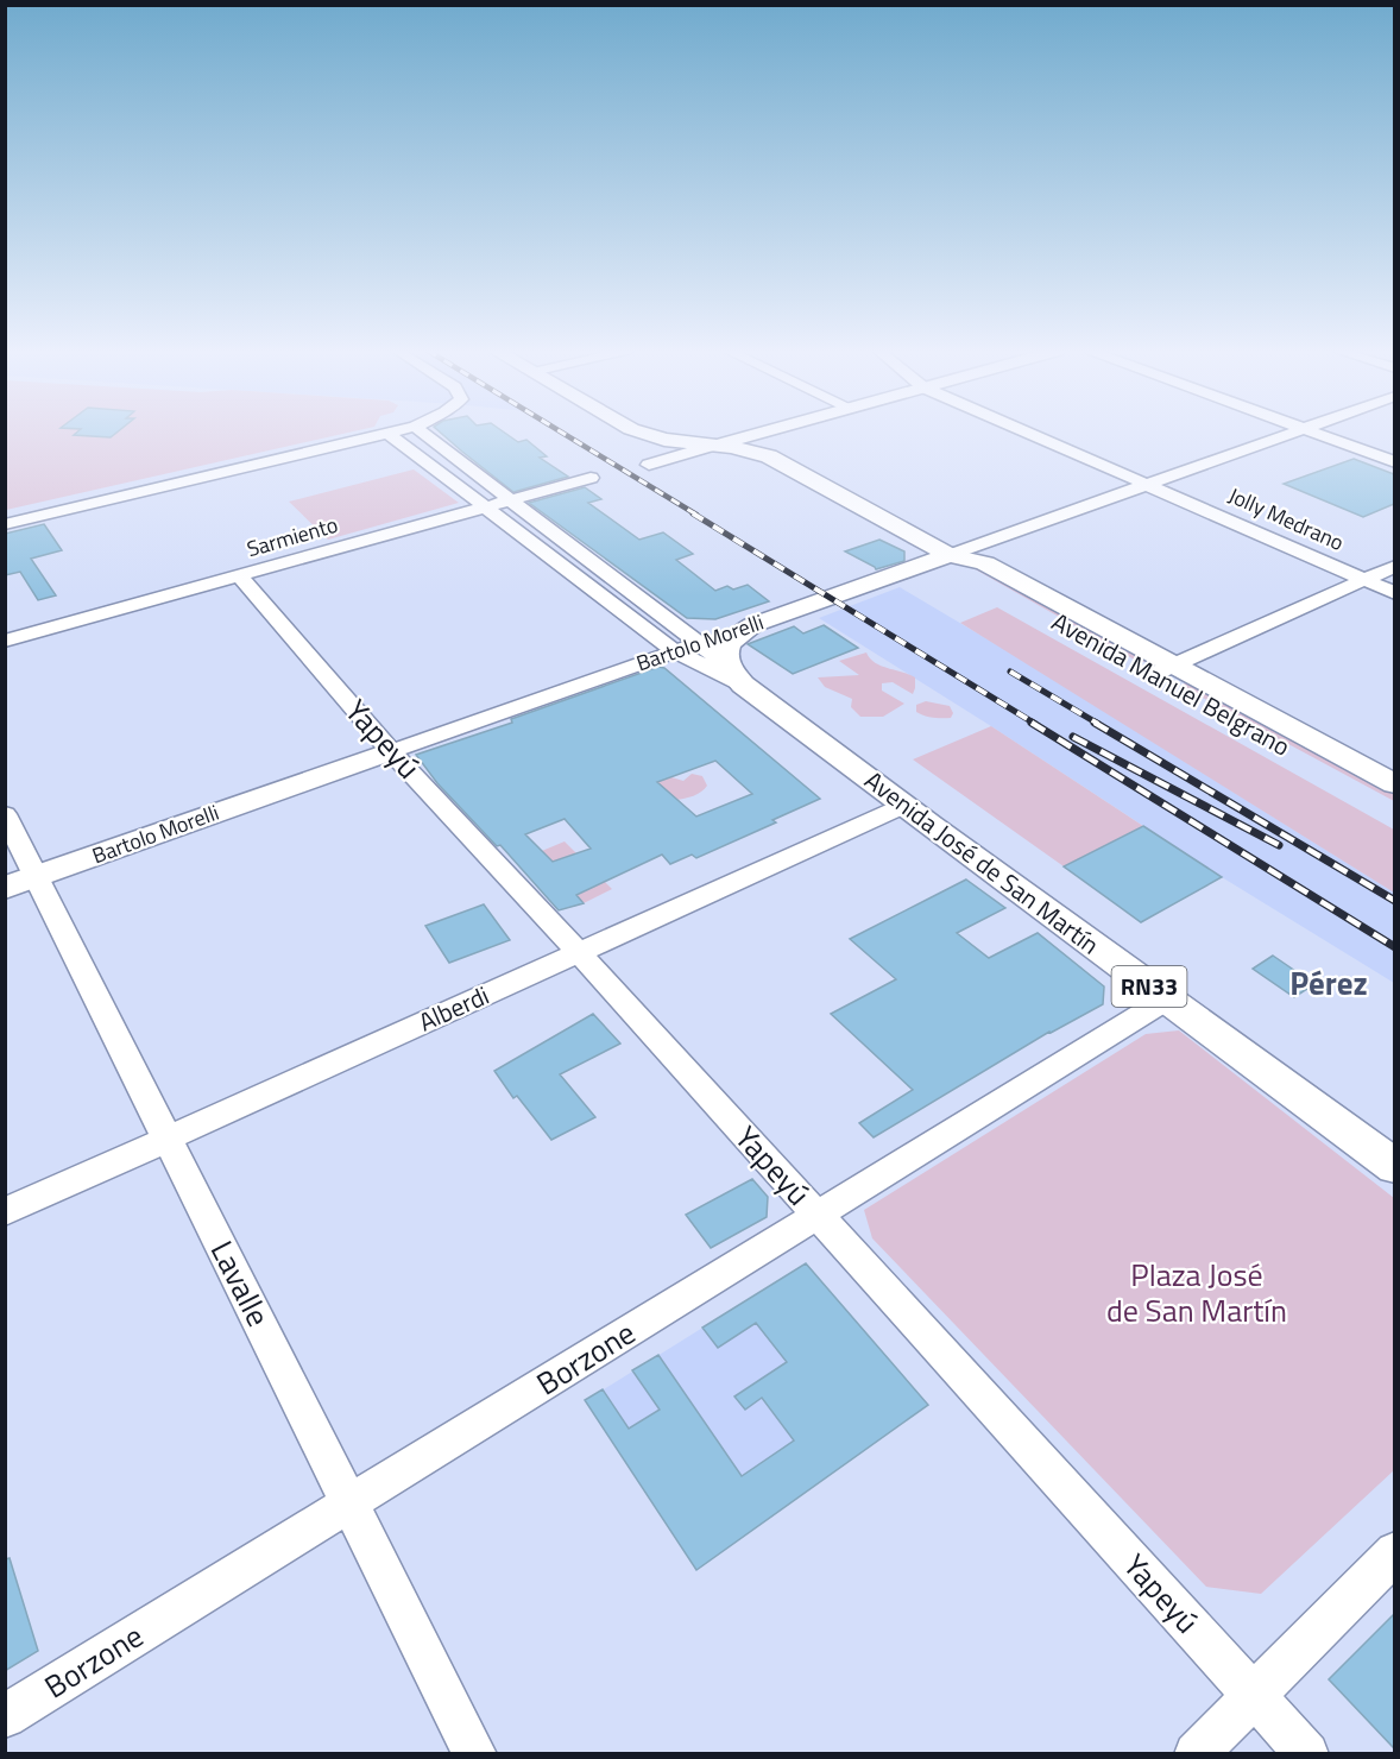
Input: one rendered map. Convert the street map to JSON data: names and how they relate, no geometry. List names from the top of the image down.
{
  "streets": {
    "main road": [
      "Bartolo Morelli",
      "Avenida Manuel Belgrano",
      "Avenida José de San Martín",
      "RN33"
    ],
    "street": [
      "Jolly Medrano",
      "Sarmiento",
      "Yapeyú",
      "Alberdi",
      "Lavalle",
      "Borzone"
    ]
  },
  "crossings": [
    ["Jolly Medrano", "Bartolo Morelli"],
    ["Sarmiento", "Yapeyú"],
    ["Sarmiento", "Avenida José de San Martín"],
    ["Bartolo Morelli", "Avenida Manuel Belgrano"],
    ["Bartolo Morelli", "Yapeyú"],
    ["Bartolo Morelli", "Avenida José de San Martín"],
    ["Bartolo Morelli", "Lavalle"],
    ["Yapeyú", "Alberdi"],
    ["Yapeyú", "Borzone"],
    ["Avenida José de San Martín", "Alberdi"],
    ["Avenida José de San Martín", "Borzone"],
    ["Alberdi", "Lavalle"],
    ["Lavalle", "Borzone"]
  ],
  "districts": ["Pérez"],
  "parks": ["Plaza José de San Martín"]
}
